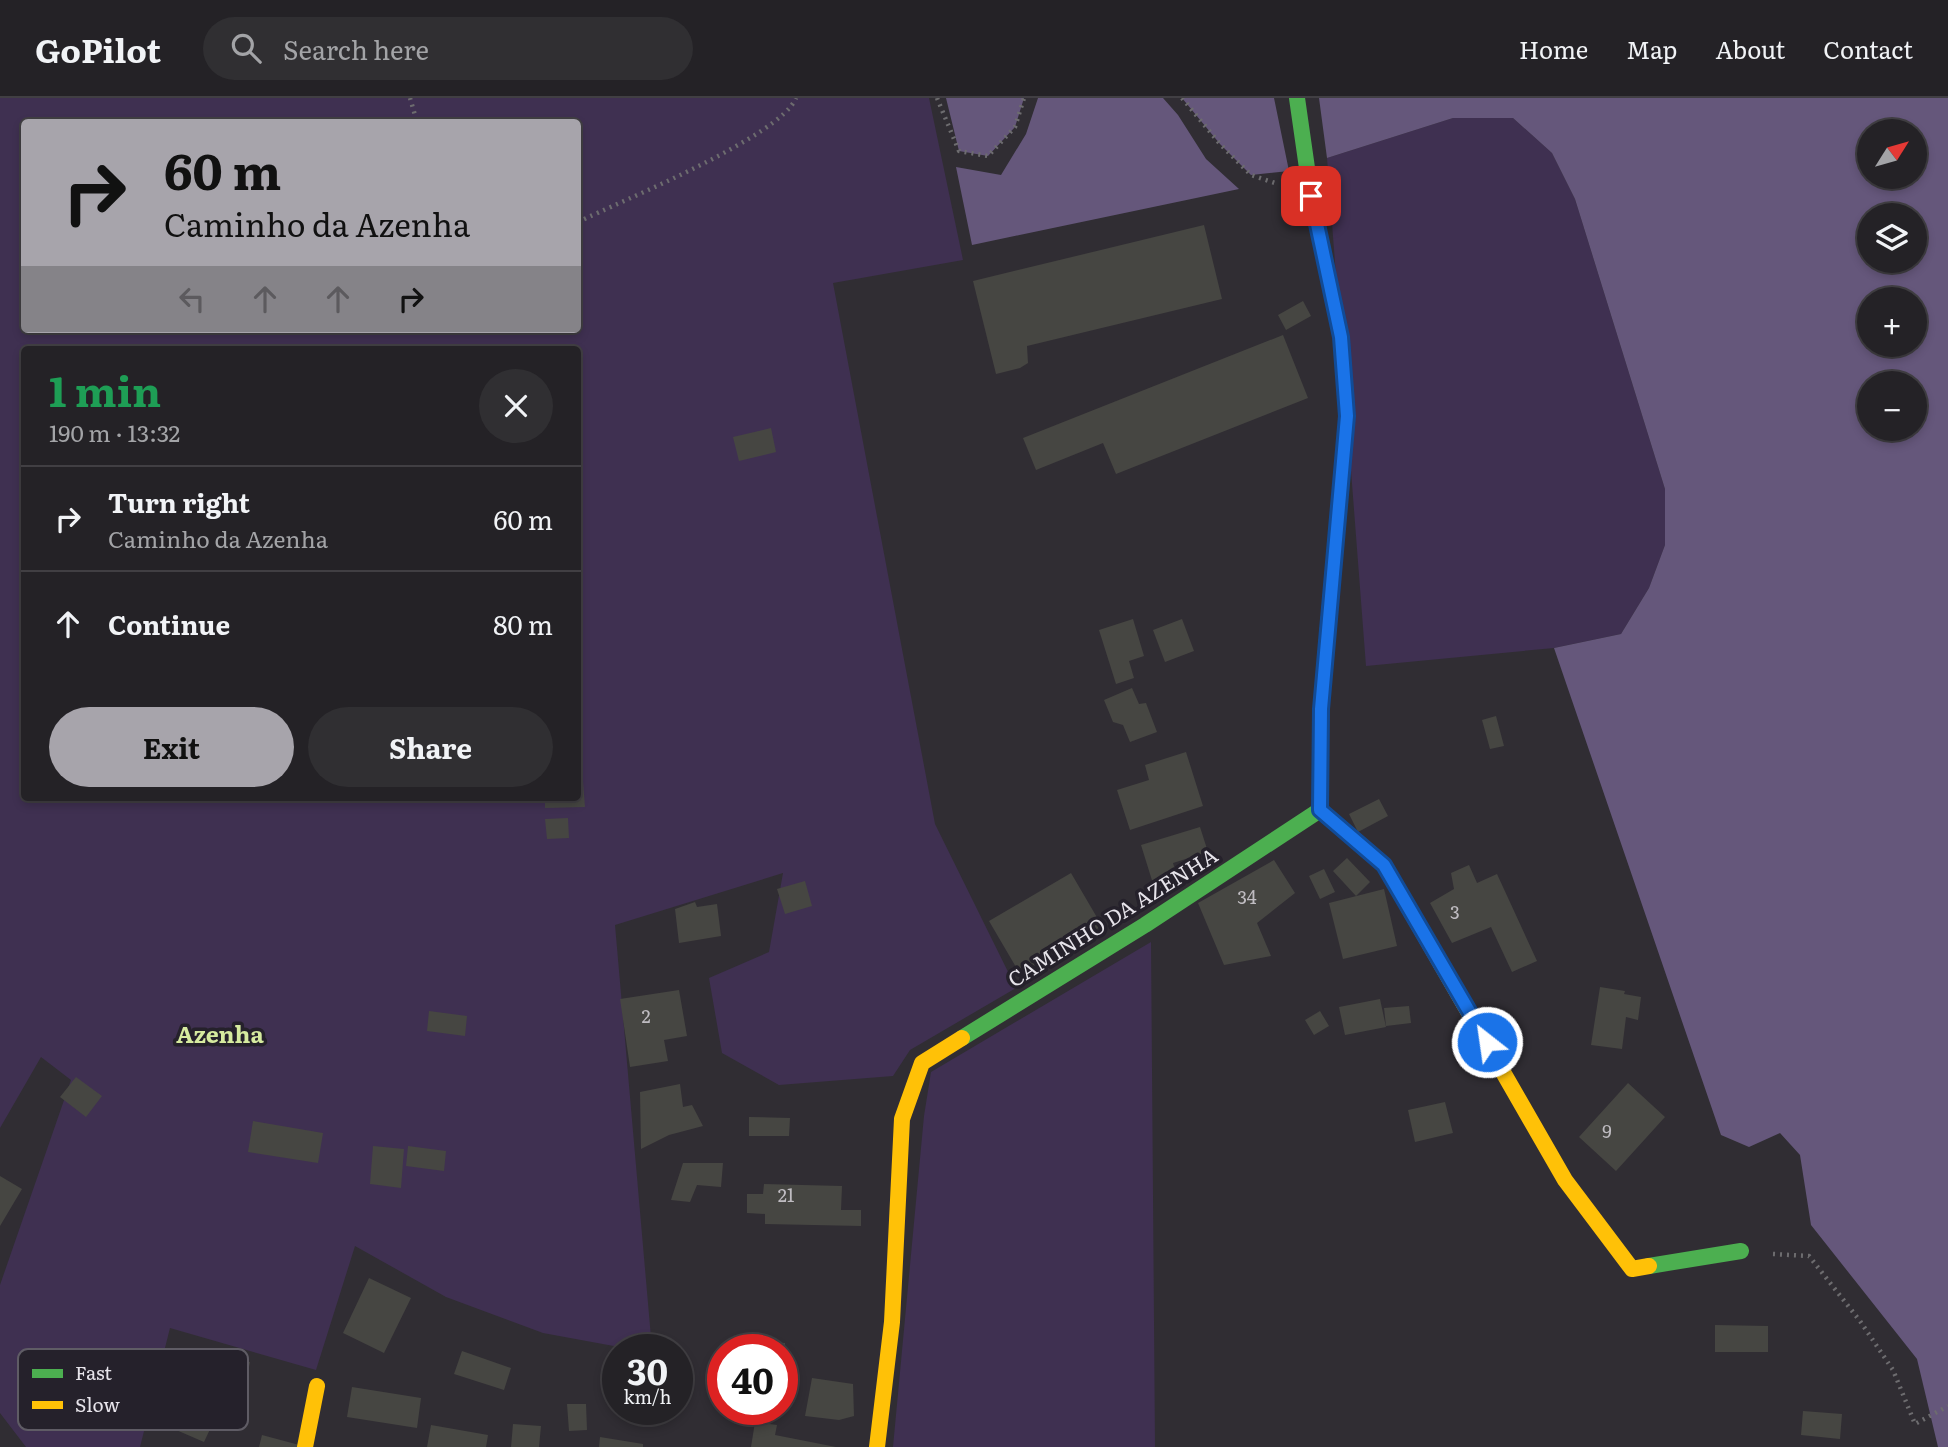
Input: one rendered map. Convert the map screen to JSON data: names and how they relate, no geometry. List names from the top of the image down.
{
  "streets": {
    "street": ["CAMINHO DA AZENHA"]
  },
  "districts": ["Azenha"],
  "house_numbers": [
    "34",
    "3",
    "2",
    "9",
    "21"
  ],
  "legend": ["Fast", "Slow"],
  "north": "top right",
  "page": {
    "header": "GoPilot",
    "search": "Search here",
    "nav": [
      "Home",
      "Map",
      "About",
      "Contact"
    ],
    "map_buttons": ["+", "−"],
    "turn": ["60 m", "Caminho da Azenha"],
    "heading": ["1 min", "190 m · 13:32"],
    "list": [
      {
        "name": "Turn right",
        "note": "Caminho da Azenha",
        "value": "60 m"
      },
      {
        "name": "Continue",
        "value": "80 m"
      }
    ],
    "buttons": ["Exit", "Share"],
    "speed": "30 km/h",
    "limit": "40"
  }
}
